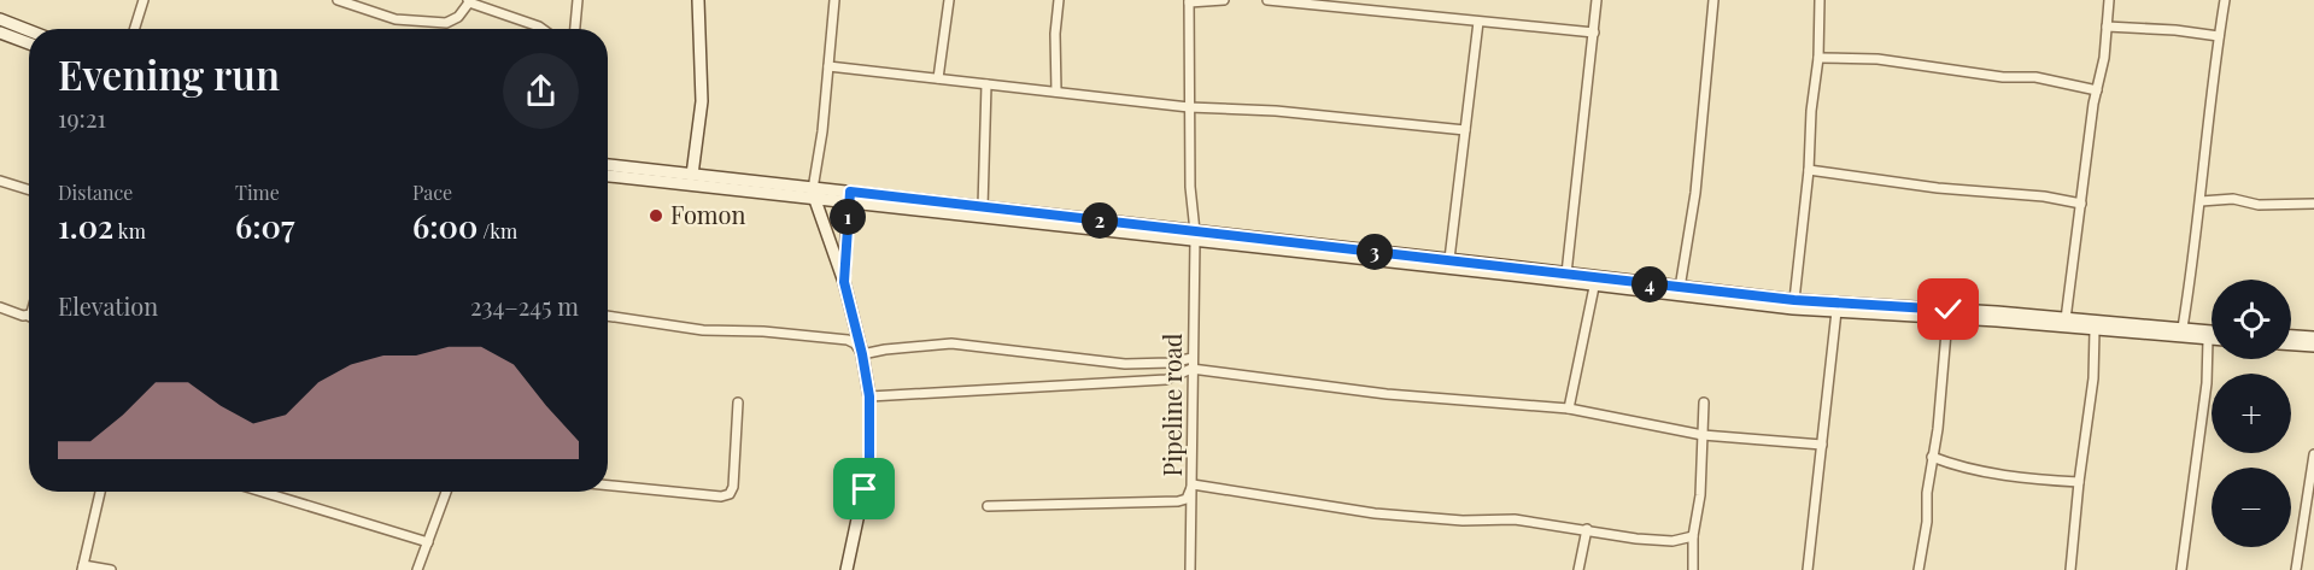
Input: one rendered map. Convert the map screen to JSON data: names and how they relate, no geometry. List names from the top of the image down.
{
  "streets": {
    "street": ["Pipeline road"]
  },
  "places": ["Fomon"],
  "page": {
    "heading": ["Evening run", "19:21"],
    "stats": [
      ["Distance", "1.02 km"],
      ["Time", "6:07"],
      ["Pace", "6:00 /km"]
    ],
    "pins": [
      "1",
      "2",
      "3",
      "4"
    ],
    "chart": ["Elevation", "234–245 m"],
    "map_buttons": ["+", "−"]
  }
}
